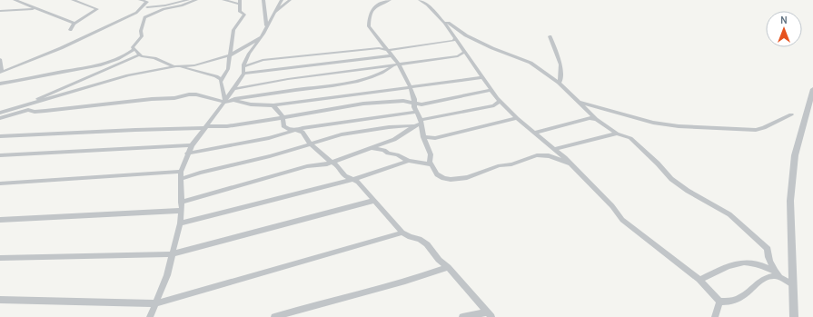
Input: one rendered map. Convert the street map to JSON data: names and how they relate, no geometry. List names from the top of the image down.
{
  "north": "top"
}
